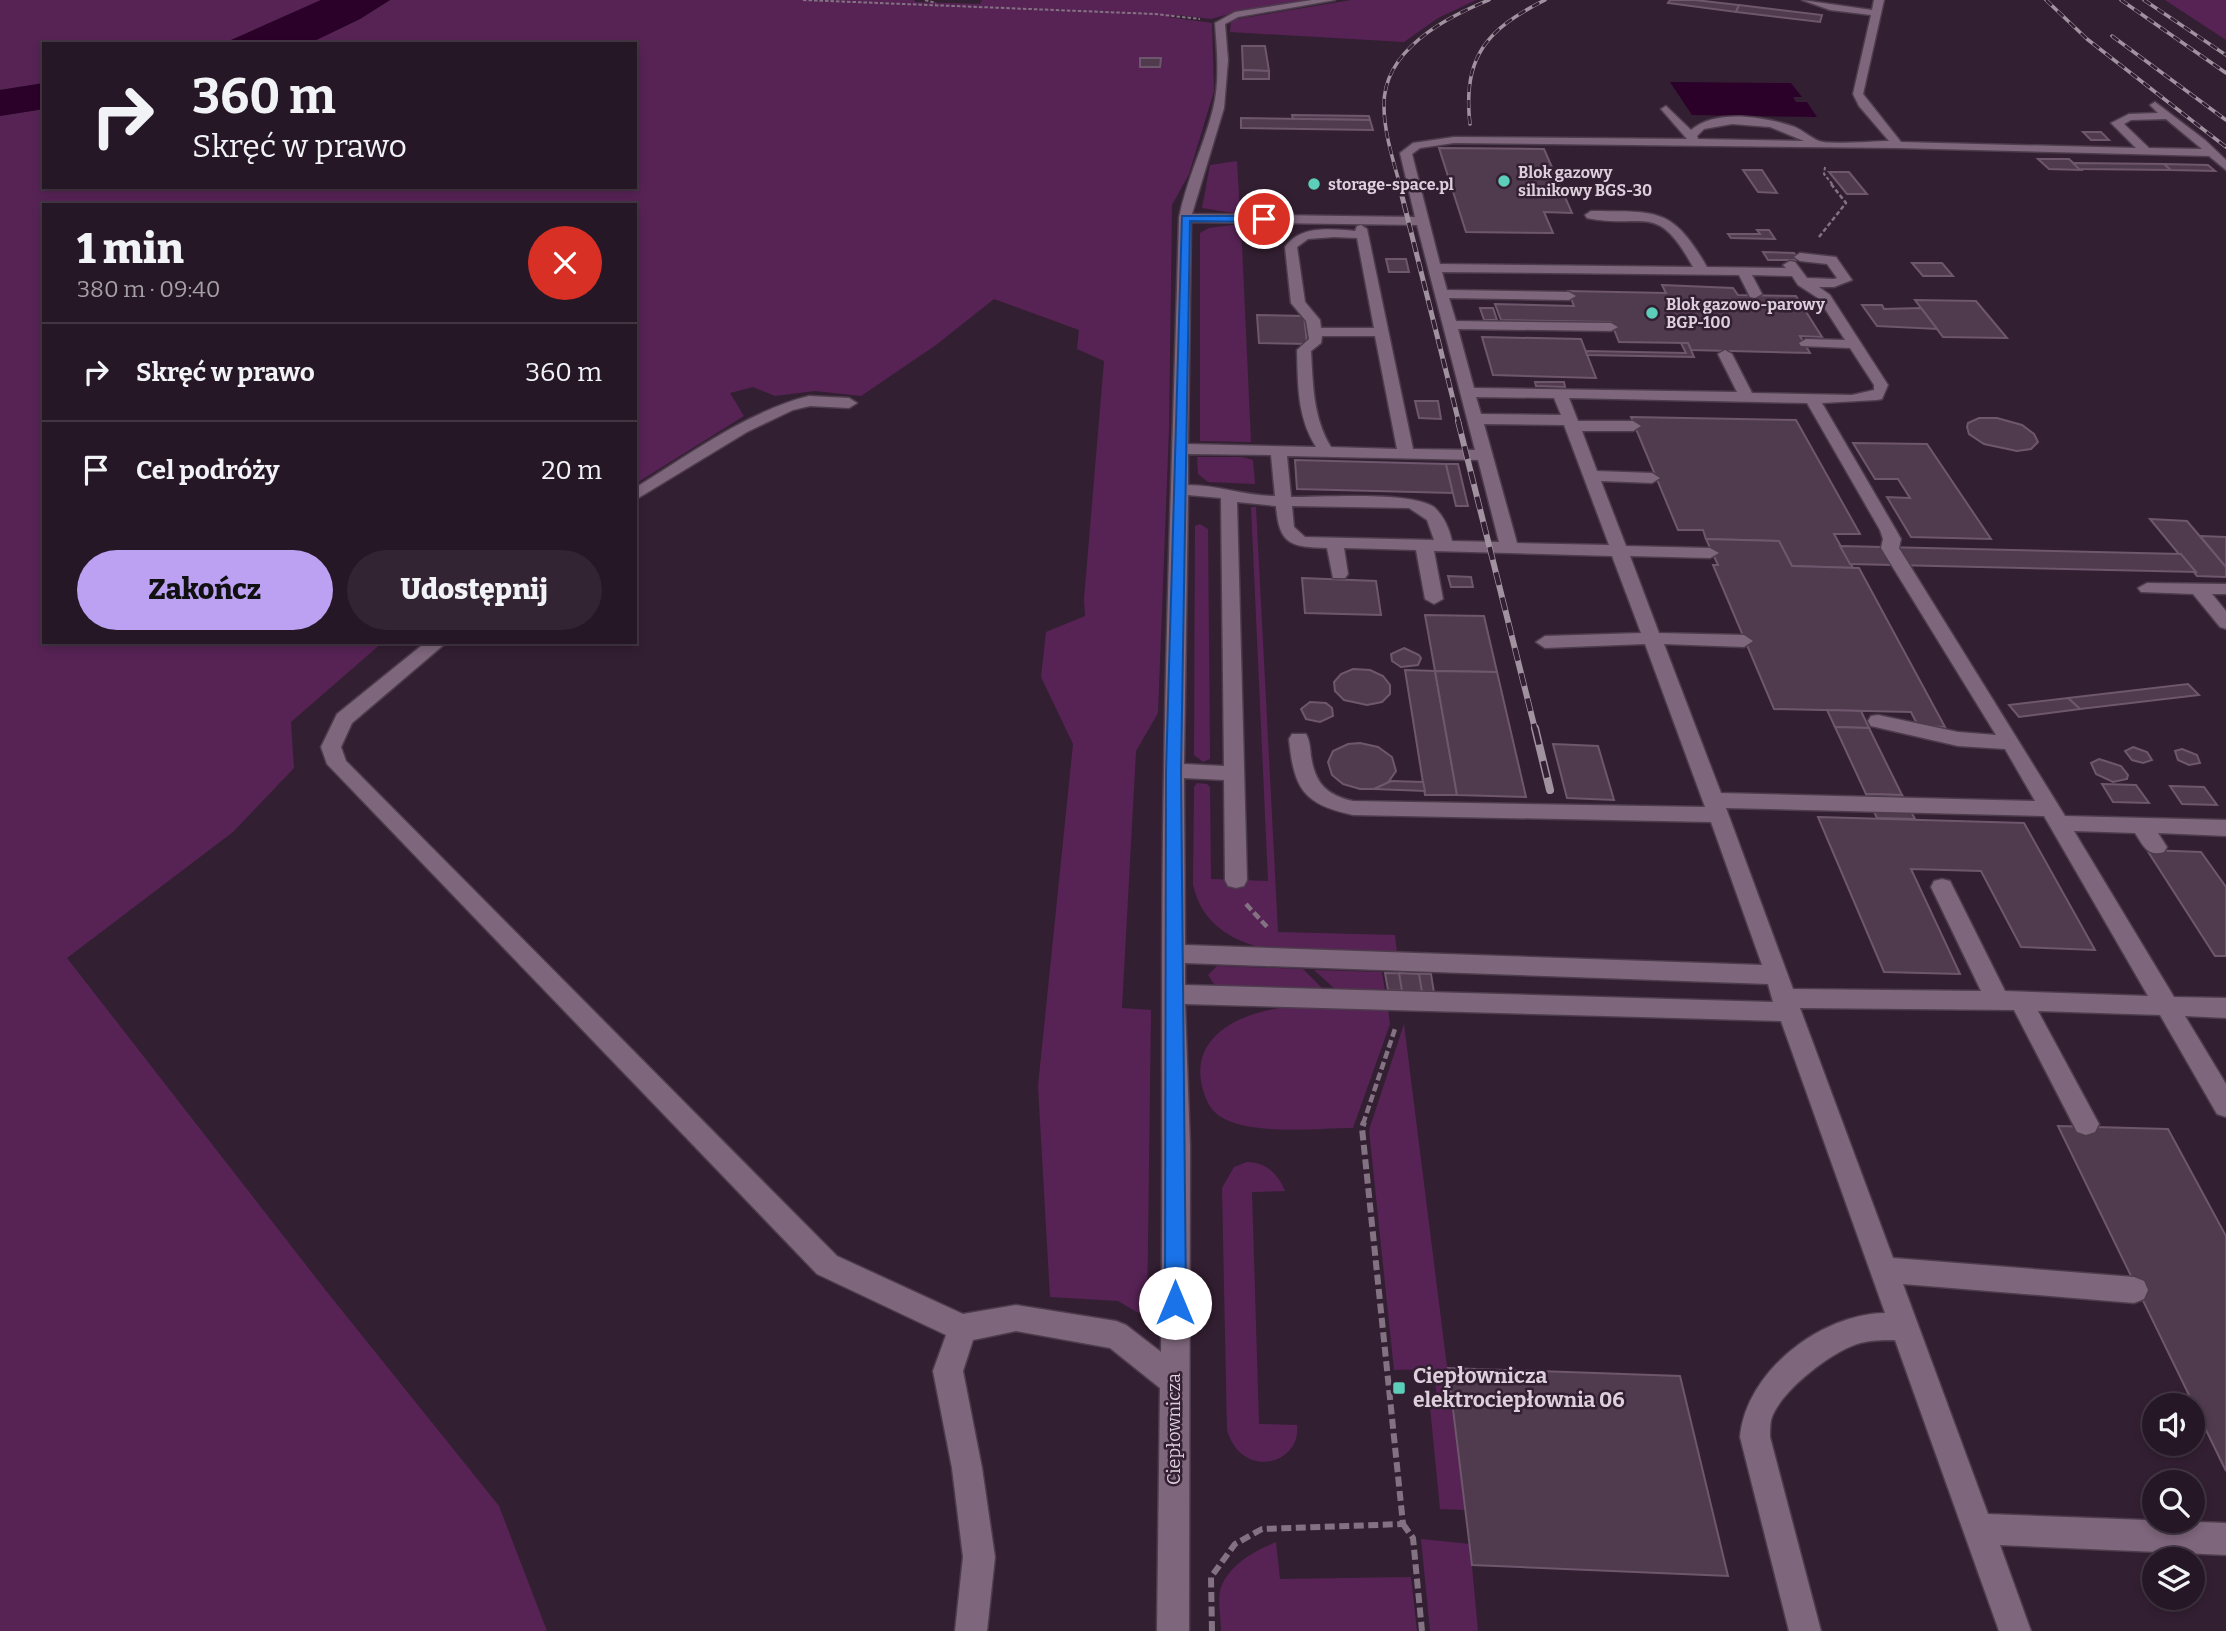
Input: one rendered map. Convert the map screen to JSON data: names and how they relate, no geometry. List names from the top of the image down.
{
  "streets": {
    "street": ["Ciepłownicza"]
  },
  "places": {
    "other": ["Blok gazowy silnikowy BGS-30", "storage-space.pl", "Blok gazowo-parowy BGP-100"],
    "transit": ["Ciepłownicza elektrociepłownia 06"]
  },
  "page": {
    "turn": ["360 m", "Skręć w prawo"],
    "heading": ["1 min", "380 m · 09:40"],
    "list": [
      {
        "name": "Skręć w prawo",
        "value": "360 m"
      },
      {
        "name": "Cel podróży",
        "value": "20 m"
      }
    ],
    "buttons": ["Zakończ", "Udostępnij"]
  }
}
